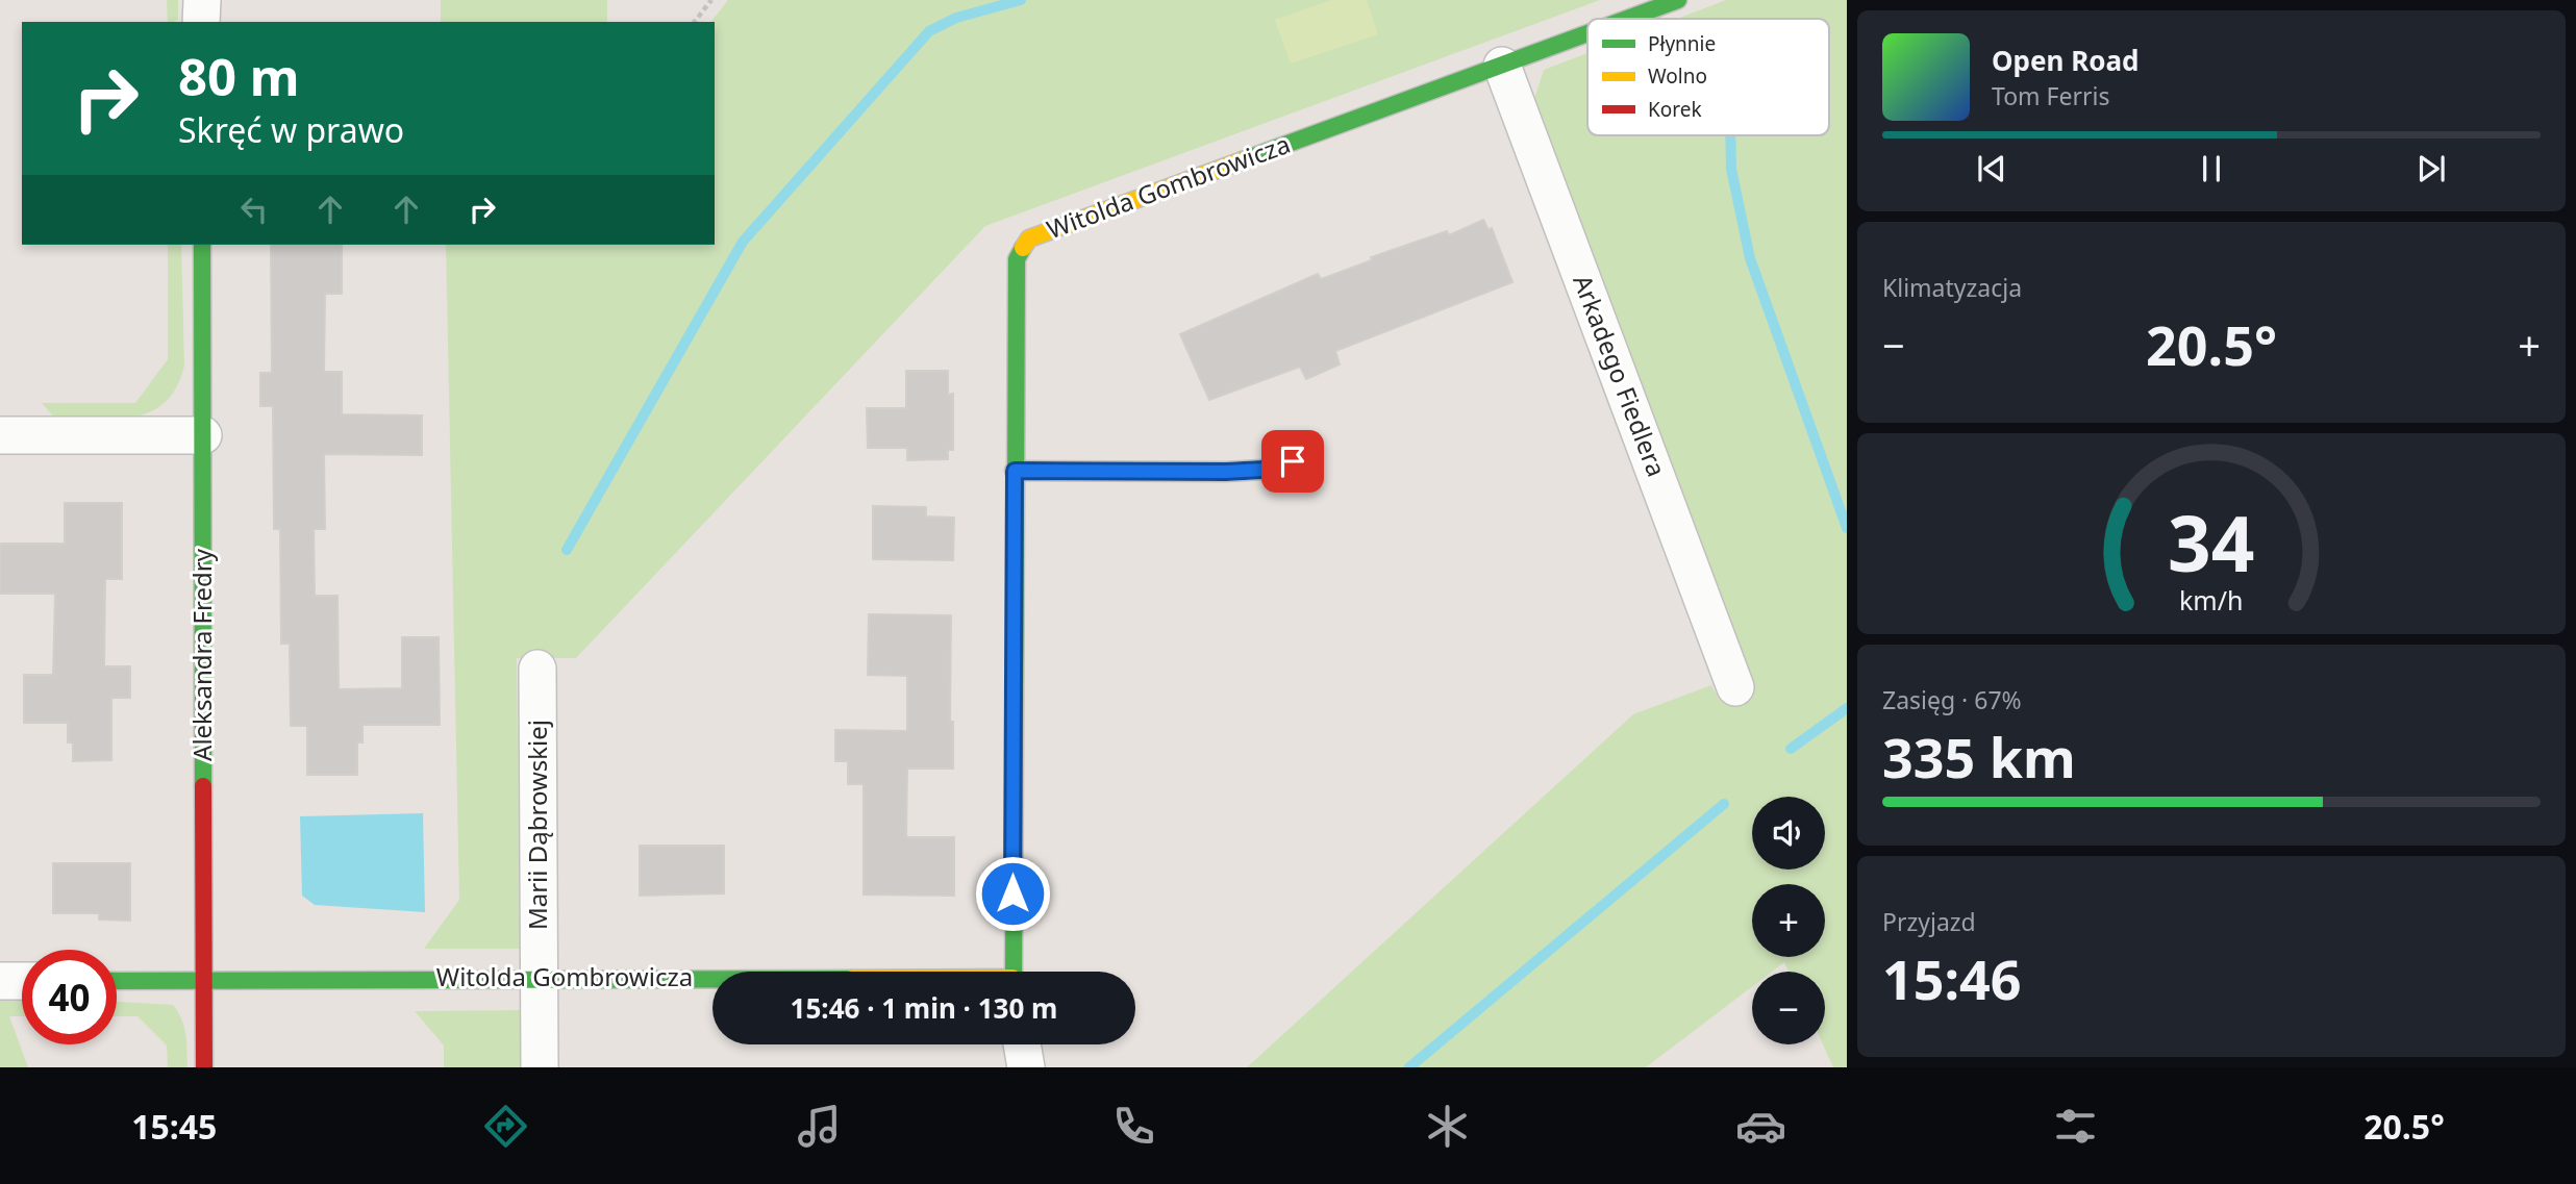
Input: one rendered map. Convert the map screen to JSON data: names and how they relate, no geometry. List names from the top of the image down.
{
  "streets": {
    "street": [
      "Witolda Gombrowicza",
      "Arkadego Fiedlera",
      "Aleksandra Fredry",
      "Marii Dąbrowskiej"
    ]
  },
  "crossings": [
    ["Witolda Gombrowicza", "Arkadego Fiedlera"],
    ["Witolda Gombrowicza", "Aleksandra Fredry"],
    ["Witolda Gombrowicza", "Marii Dąbrowskiej"]
  ],
  "legend": ["Płynnie", "Wolno", "Korek"],
  "page": {
    "turn": ["80 m", "Skręć w prawo"],
    "song": ["Open Road", "Tom Ferris"],
    "tile": [
      "Klimatyzacja",
      ["Zasięg · 67%", "335 km"],
      ["Przyjazd", "15:46"]
    ],
    "heat": ["−", "20.5°", "+"],
    "map_buttons": ["+", "−"],
    "limit": "40",
    "trip": "15:46 · 1 min · 130 m",
    "tabs": ["15:45", "20.5°"],
    "gauge": ["34", "km/h"]
  }
}
